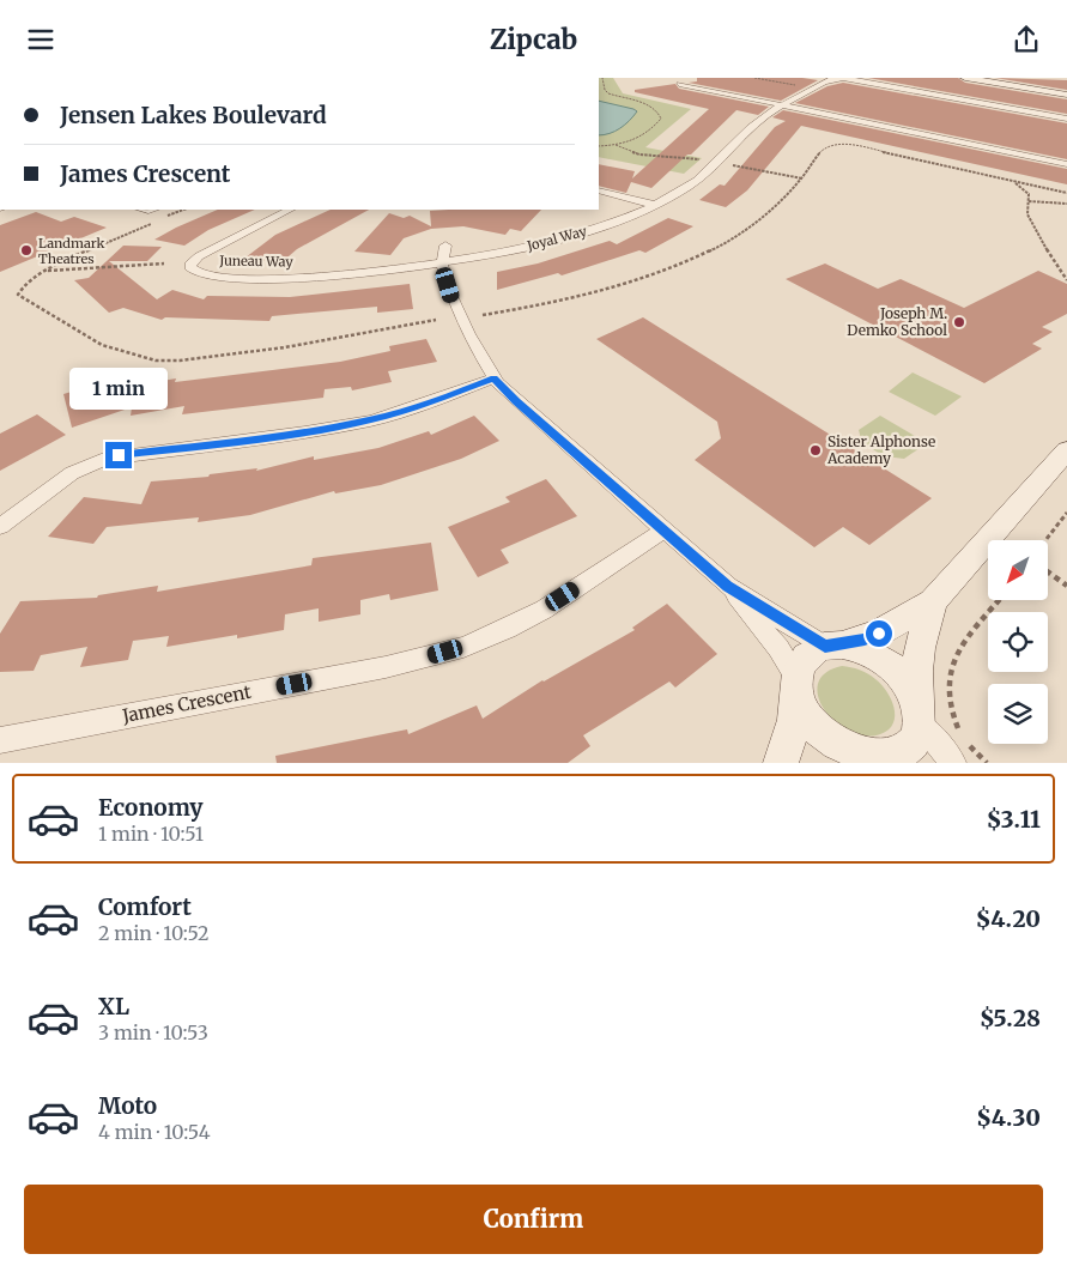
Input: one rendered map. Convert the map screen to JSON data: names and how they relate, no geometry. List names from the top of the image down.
{
  "streets": {
    "street": ["Joyal Way", "Juneau Way", "James Crescent"]
  },
  "crossings": [
    ["Joyal Way", "Juneau Way"]
  ],
  "places": ["Landmark Theatres", "Joseph M. Demko School", "Sister Alphonse Academy"],
  "north": "bottom left",
  "page": {
    "header": "Zipcab",
    "banner": ["Jensen Lakes Boulevard", "James Crescent"],
    "bubble": "1 min",
    "list": [
      {
        "name": "Economy",
        "note": "1 min · 10:51",
        "value": "$3.11"
      },
      {
        "name": "Comfort",
        "note": "2 min · 10:52",
        "value": "$4.20"
      },
      {
        "name": "XL",
        "note": "3 min · 10:53",
        "value": "$5.28"
      },
      {
        "name": "Moto",
        "note": "4 min · 10:54",
        "value": "$4.30"
      }
    ],
    "buttons": "Confirm"
  }
}
